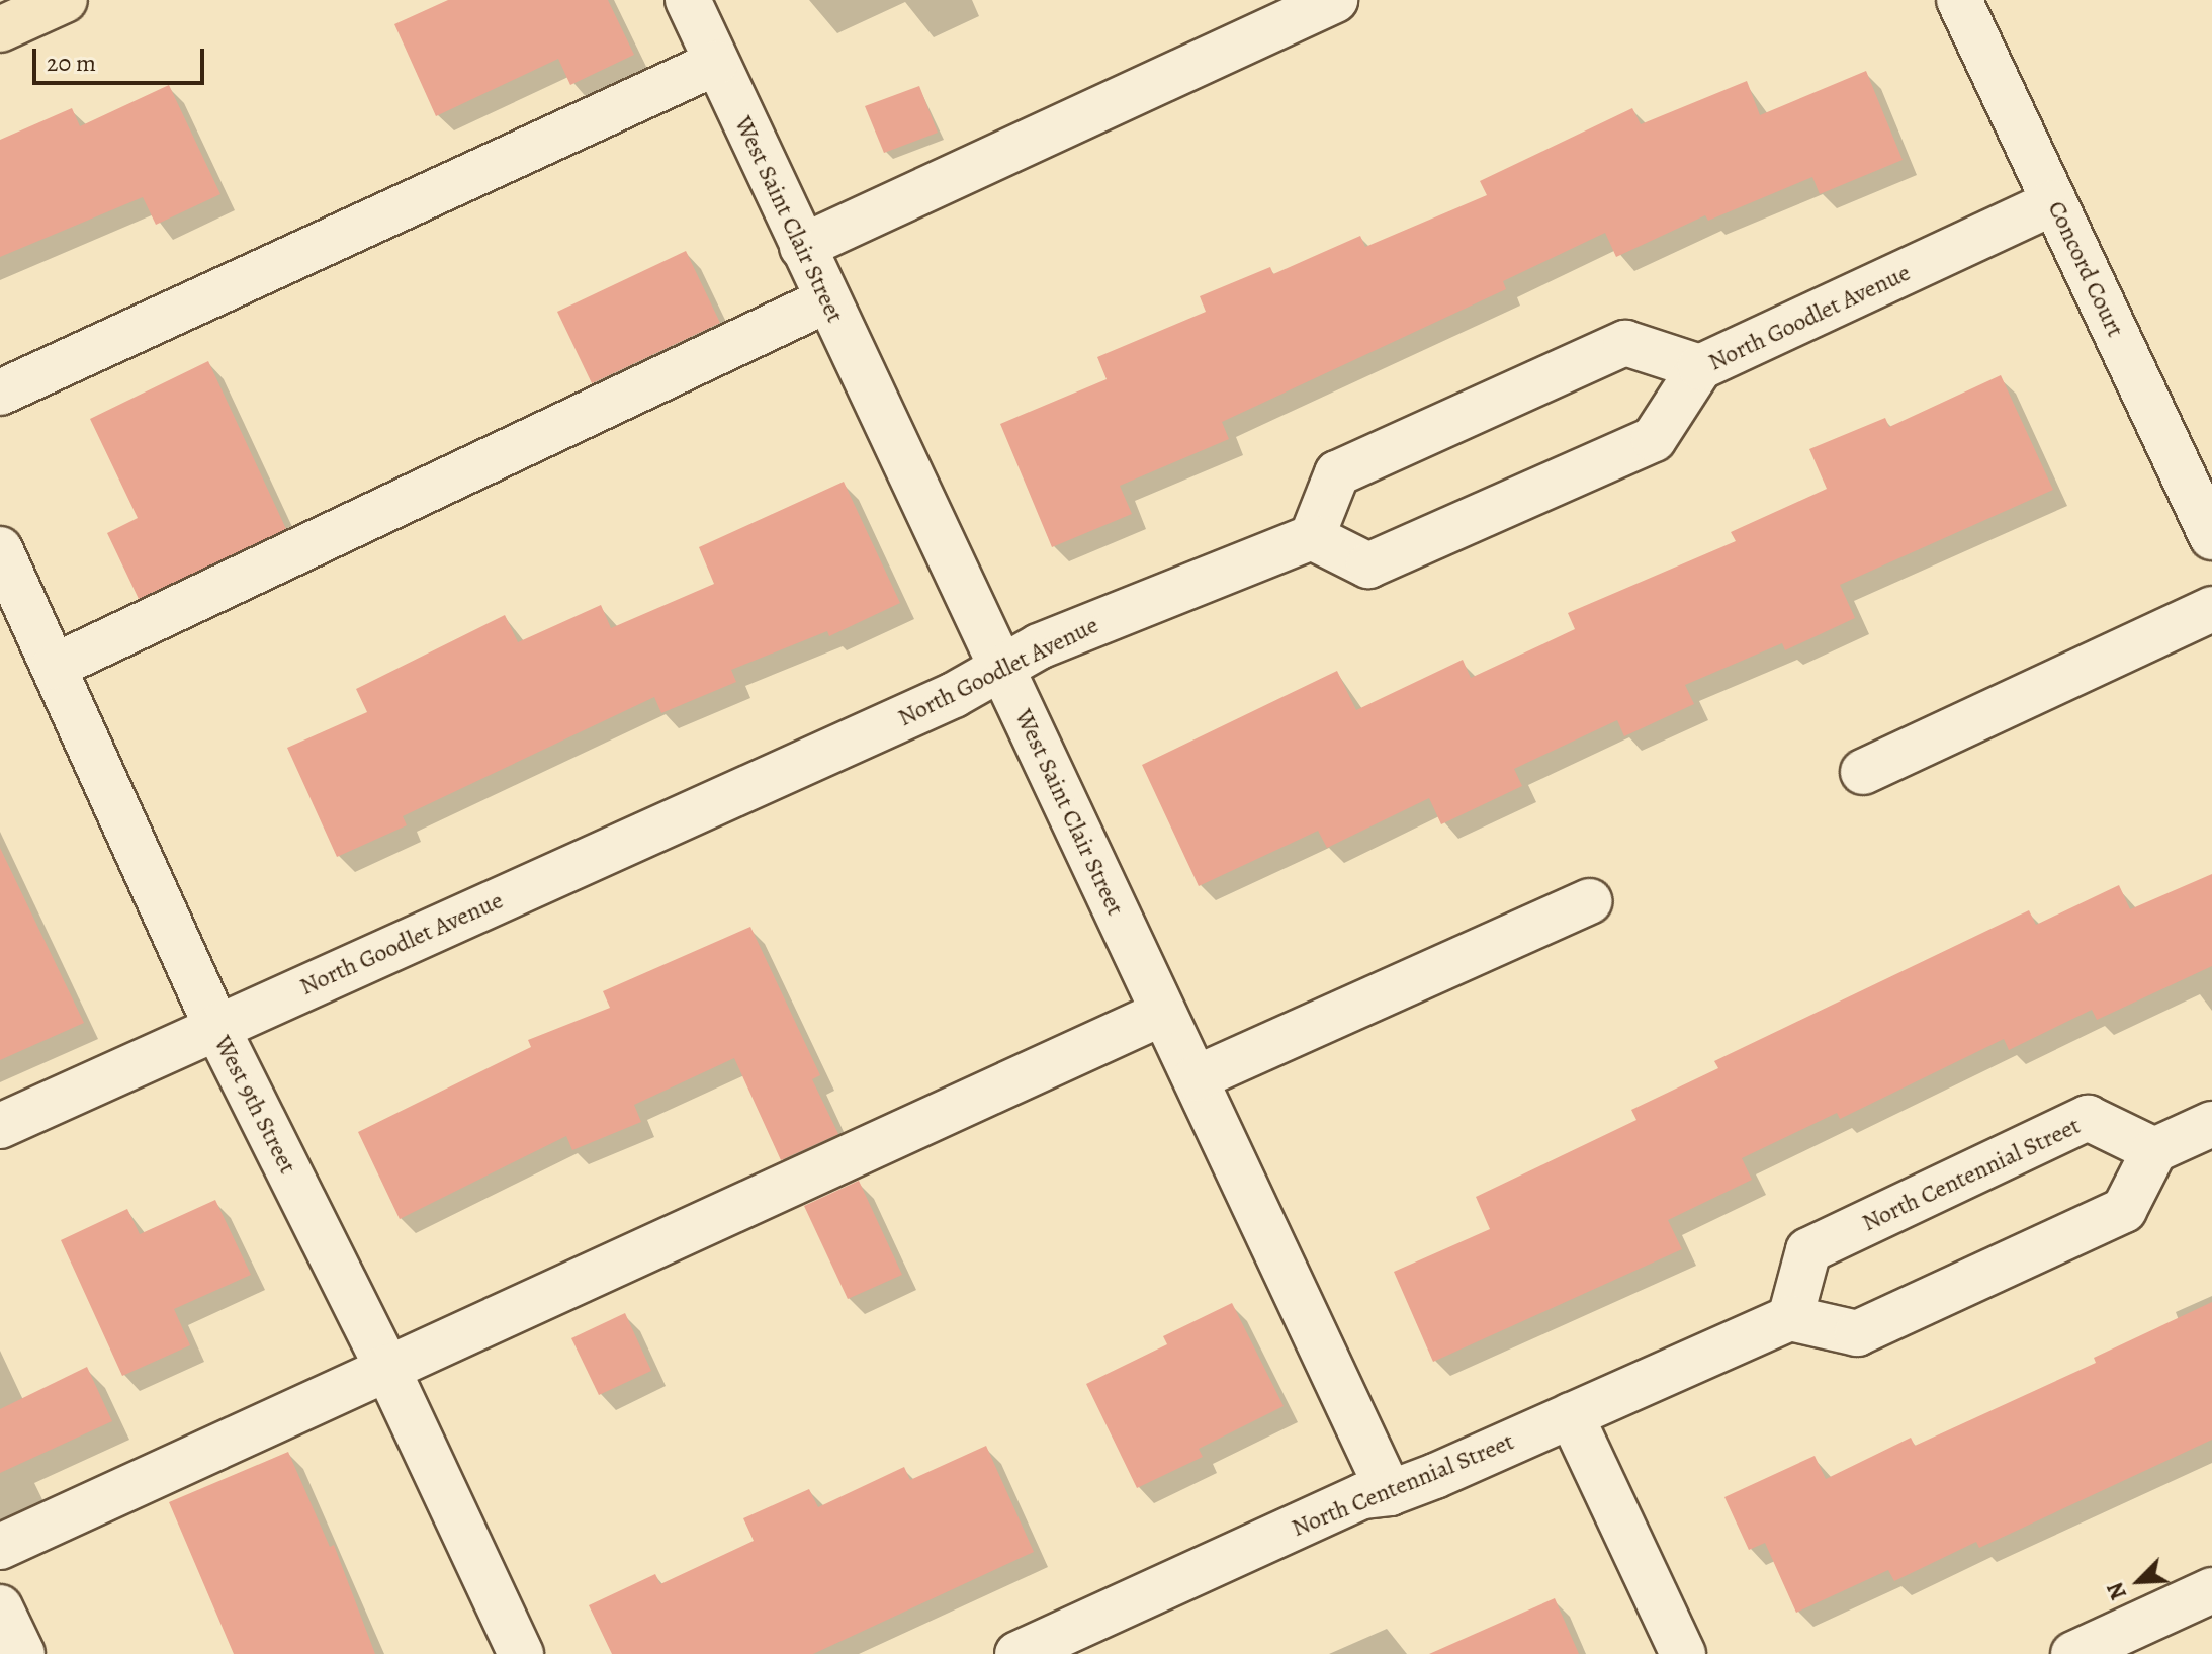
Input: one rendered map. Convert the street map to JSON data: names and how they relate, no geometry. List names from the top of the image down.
{
  "streets": {
    "street": [
      "West Saint Clair Street",
      "Concord Court",
      "North Goodlet Avenue",
      "West 9th Street",
      "North Centennial Street"
    ]
  },
  "crossings": [
    ["West Saint Clair Street", "North Goodlet Avenue"],
    ["West Saint Clair Street", "North Centennial Street"],
    ["Concord Court", "North Goodlet Avenue"],
    ["North Goodlet Avenue", "West 9th Street"]
  ],
  "scale_bar": "20 m",
  "north": "bottom left"
}
